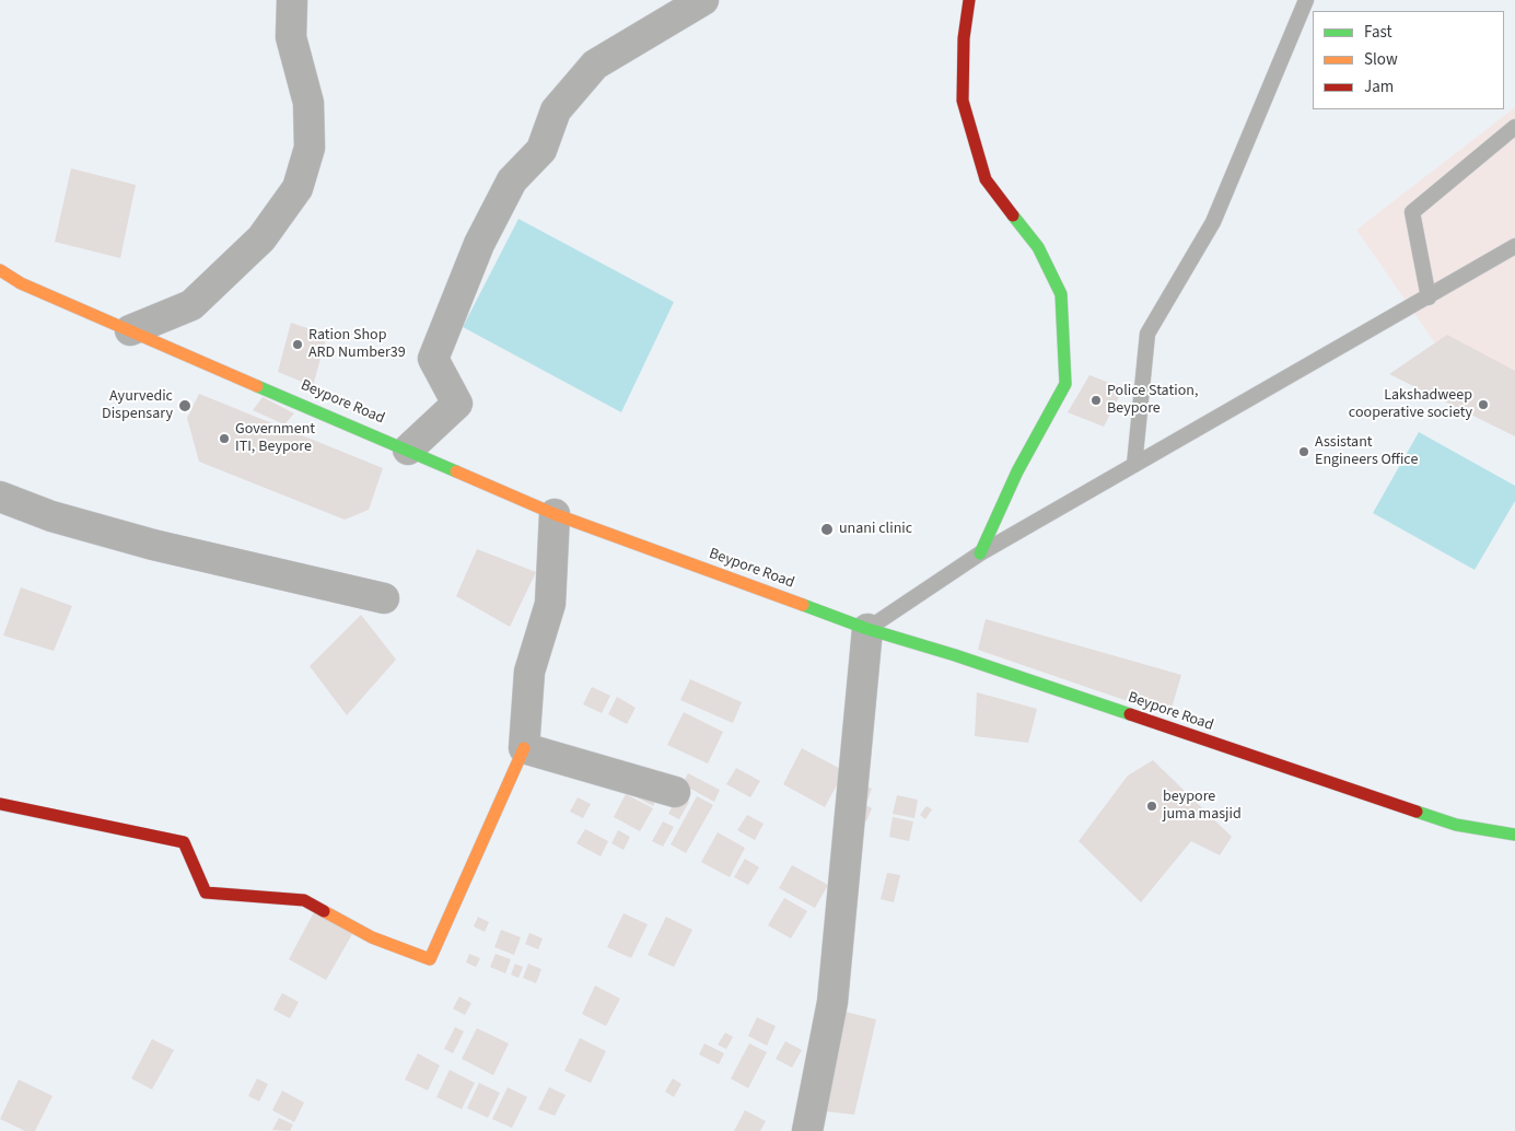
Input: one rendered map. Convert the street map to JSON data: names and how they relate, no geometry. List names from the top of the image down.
{
  "streets": {
    "main road": ["Beypore Road"]
  },
  "places": [
    "Ration Shop ARD Number39",
    "Police Station, Beypore",
    "Lakshadweep cooperative society",
    "Ayurvedic Dispensary",
    "Government ITI, Beypore",
    "Assistant Engineers Office",
    "unani clinic",
    "beypore juma masjid"
  ],
  "legend": ["Fast", "Slow", "Jam"]
}
